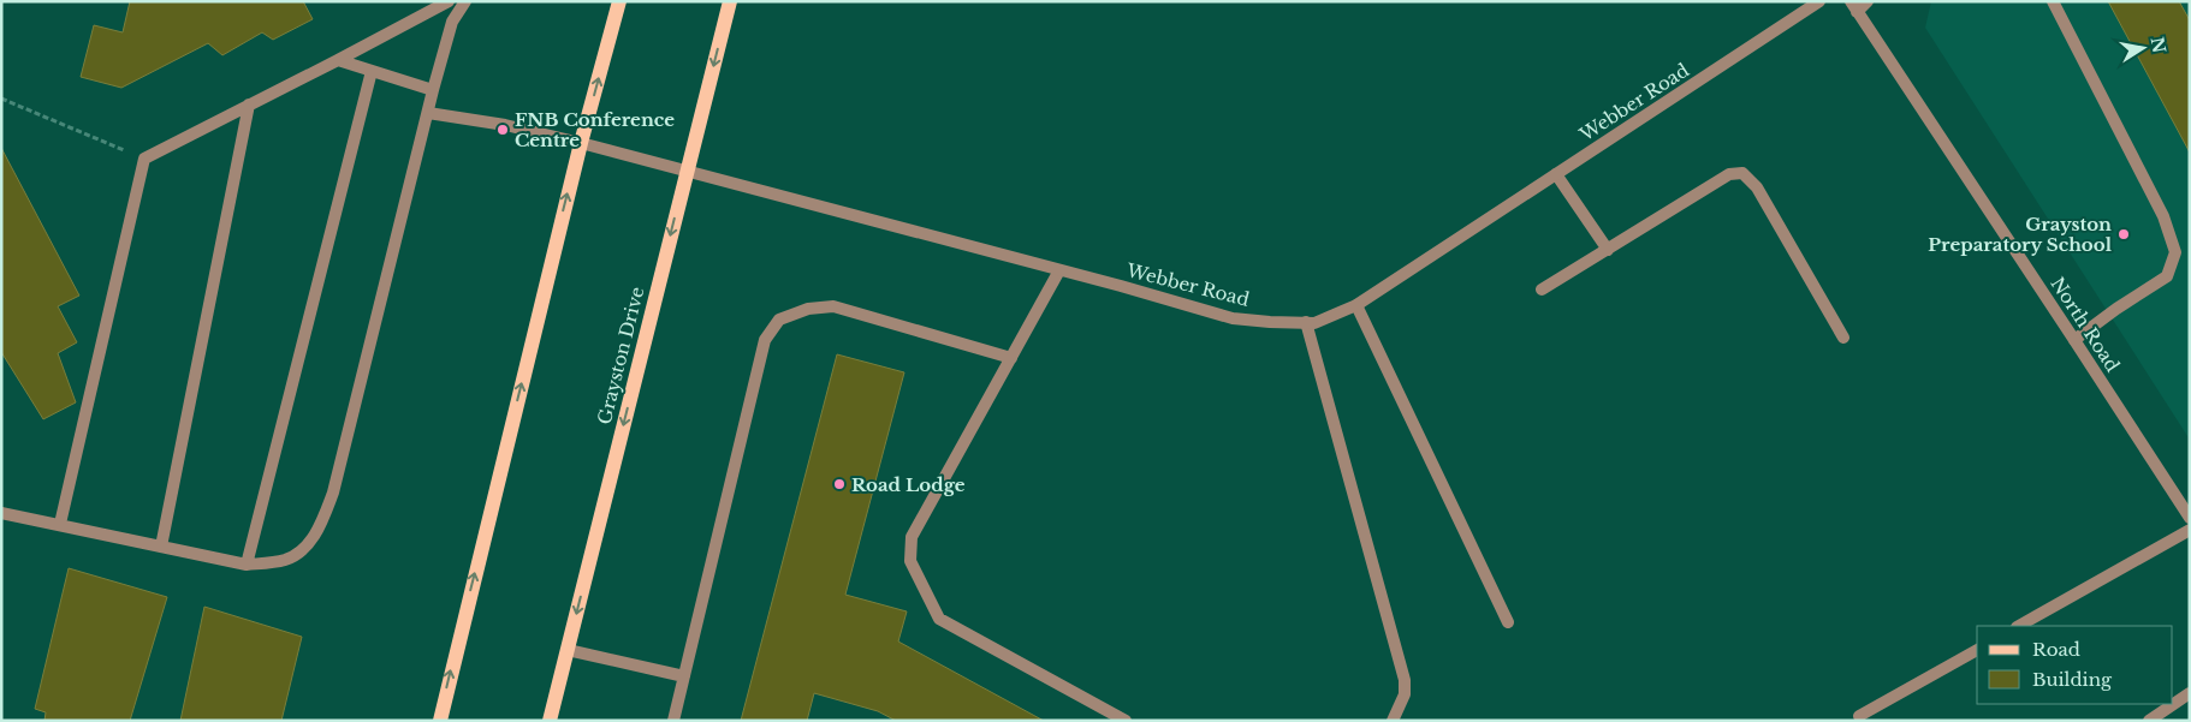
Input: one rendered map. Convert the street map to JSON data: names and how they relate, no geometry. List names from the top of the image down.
{
  "streets": {
    "main road": ["Grayston Drive"],
    "street": ["Webber Road", "North Road"]
  },
  "crossings": [
    ["Webber Road", "Grayston Drive"]
  ],
  "places": ["FNB Conference Centre", "Grayston Preparatory School", "Road Lodge"],
  "legend": ["Road", "Building"],
  "north": "right"
}
